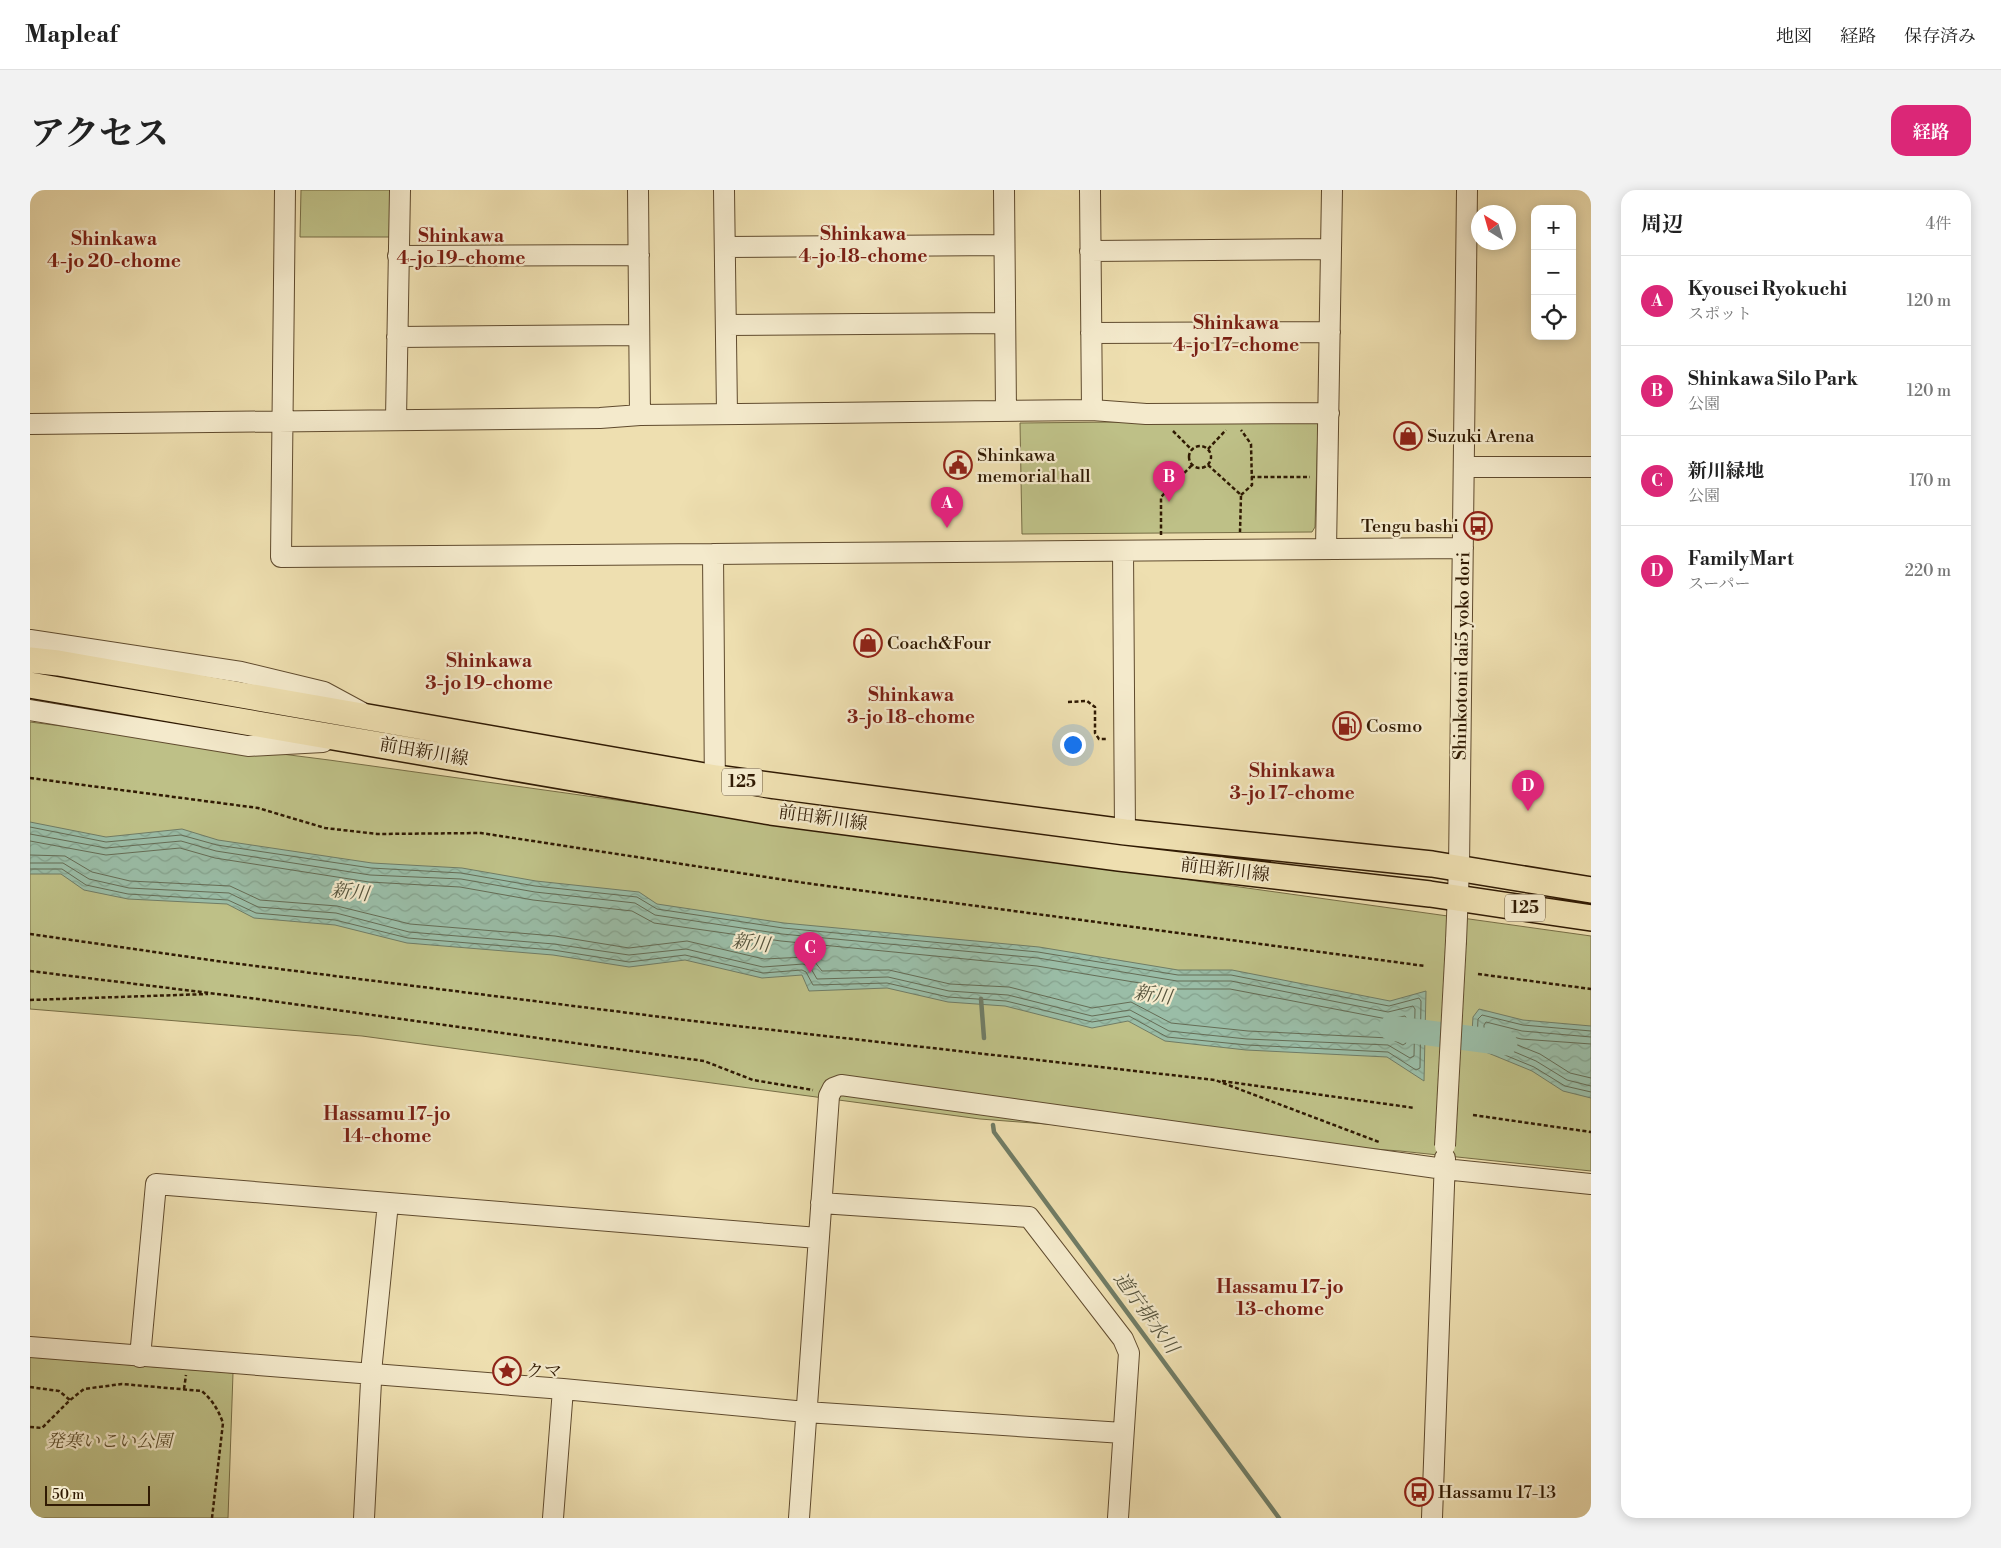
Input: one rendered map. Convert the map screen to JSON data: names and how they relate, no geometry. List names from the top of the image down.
{
  "streets": {
    "main road": ["前田新川線", "125"],
    "street": ["Shinkotoni dai5 yoko dori"]
  },
  "crossings": [
    ["Shinkotoni dai5 yoko dori", "前田新川線"]
  ],
  "districts": [
    "Shinkawa 4-jo 18-chome",
    "Shinkawa 4-jo 19-chome",
    "Shinkawa 4-jo 20-chome",
    "Shinkawa 4-jo 17-chome",
    "Shinkawa 3-jo 19-chome",
    "Shinkawa 3-jo 18-chome",
    "Shinkawa 3-jo 17-chome",
    "Hassamu 17-jo 14-chome",
    "Hassamu 17-jo 13-chome"
  ],
  "water": ["新川", "道庁排水川"],
  "parks": ["発寒いこい公園"],
  "places": {
    "shop": ["Suzuki Arena", "Coach&Four"],
    "public building": ["Shinkawa memorial hall"],
    "bus stop": ["Tengu bashi", "Hassamu 17-13"],
    "fuel station": ["Cosmo"],
    "place": ["クマ"]
  },
  "scale_bar": "50 m",
  "north": "top left",
  "page": {
    "header": "Mapleaf",
    "nav": ["地図", "経路", "保存済み"],
    "title": "アクセス",
    "buttons": "経路",
    "heading": ["周辺", "4件"],
    "map_buttons": ["+", "−"],
    "list": [
      {
        "mark": "A",
        "name": "Kyousei Ryokuchi",
        "note": "スポット",
        "value": "120 m"
      },
      {
        "mark": "B",
        "name": "Shinkawa Silo Park",
        "note": "公園",
        "value": "120 m"
      },
      {
        "mark": "C",
        "name": "新川緑地",
        "note": "公園",
        "value": "170 m"
      },
      {
        "mark": "D",
        "name": "FamilyMart",
        "note": "スーパー",
        "value": "220 m"
      }
    ],
    "pins": [
      "B",
      "A",
      "D",
      "C"
    ],
    "scale": "50 m"
  }
}
